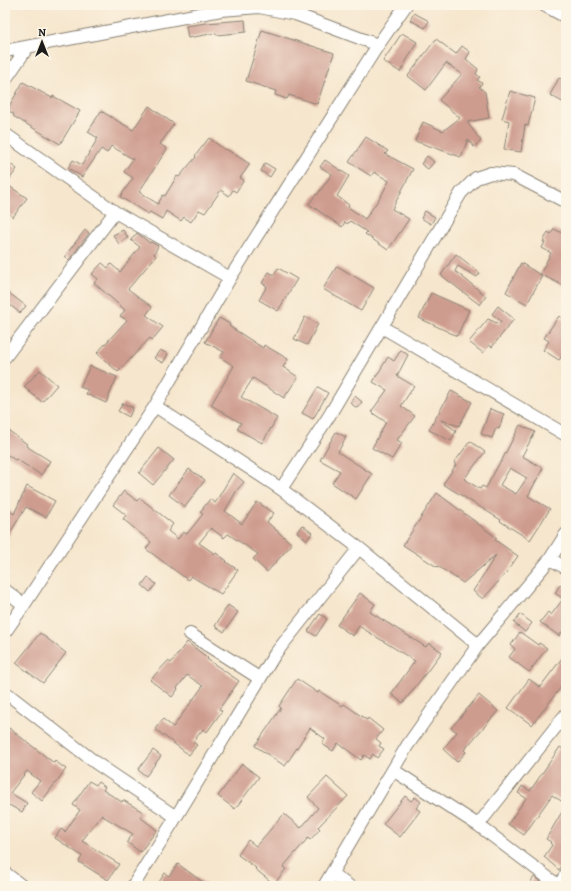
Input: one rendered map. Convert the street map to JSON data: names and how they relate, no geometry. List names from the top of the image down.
{
  "north": "top"
}
